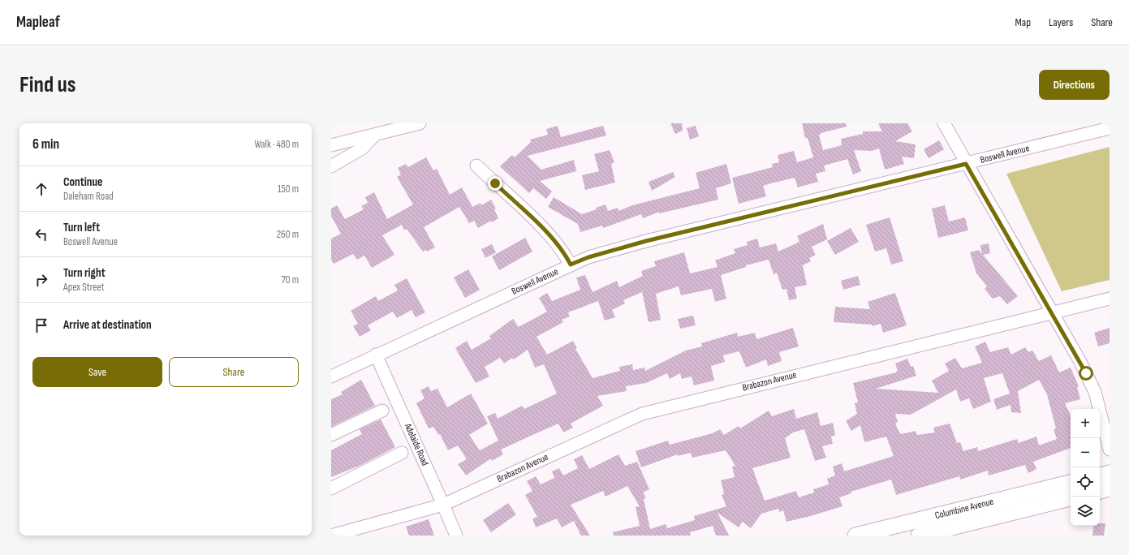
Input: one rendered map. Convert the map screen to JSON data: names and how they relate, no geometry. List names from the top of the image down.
{
  "streets": {
    "main road": ["Columbine Avenue"],
    "street": ["Boswell Avenue", "Brabazon Avenue", "Adelaide Road"]
  },
  "crossings": [
    ["Boswell Avenue", "Adelaide Road"],
    ["Brabazon Avenue", "Adelaide Road"]
  ],
  "page": {
    "header": "Mapleaf",
    "nav": ["Map", "Layers", "Share"],
    "buttons": [
      "Directions",
      ["Save", "Share"]
    ],
    "title": "Find us",
    "heading": ["6 min", "Walk · 480 m"],
    "list": [
      ["Continue", "Daleham Road", "150 m"],
      ["Turn left", "Boswell Avenue", "260 m"],
      ["Turn right", "Apex Street", "70 m"],
      "Arrive at destination"
    ],
    "map_buttons": ["+", "−"]
  }
}
